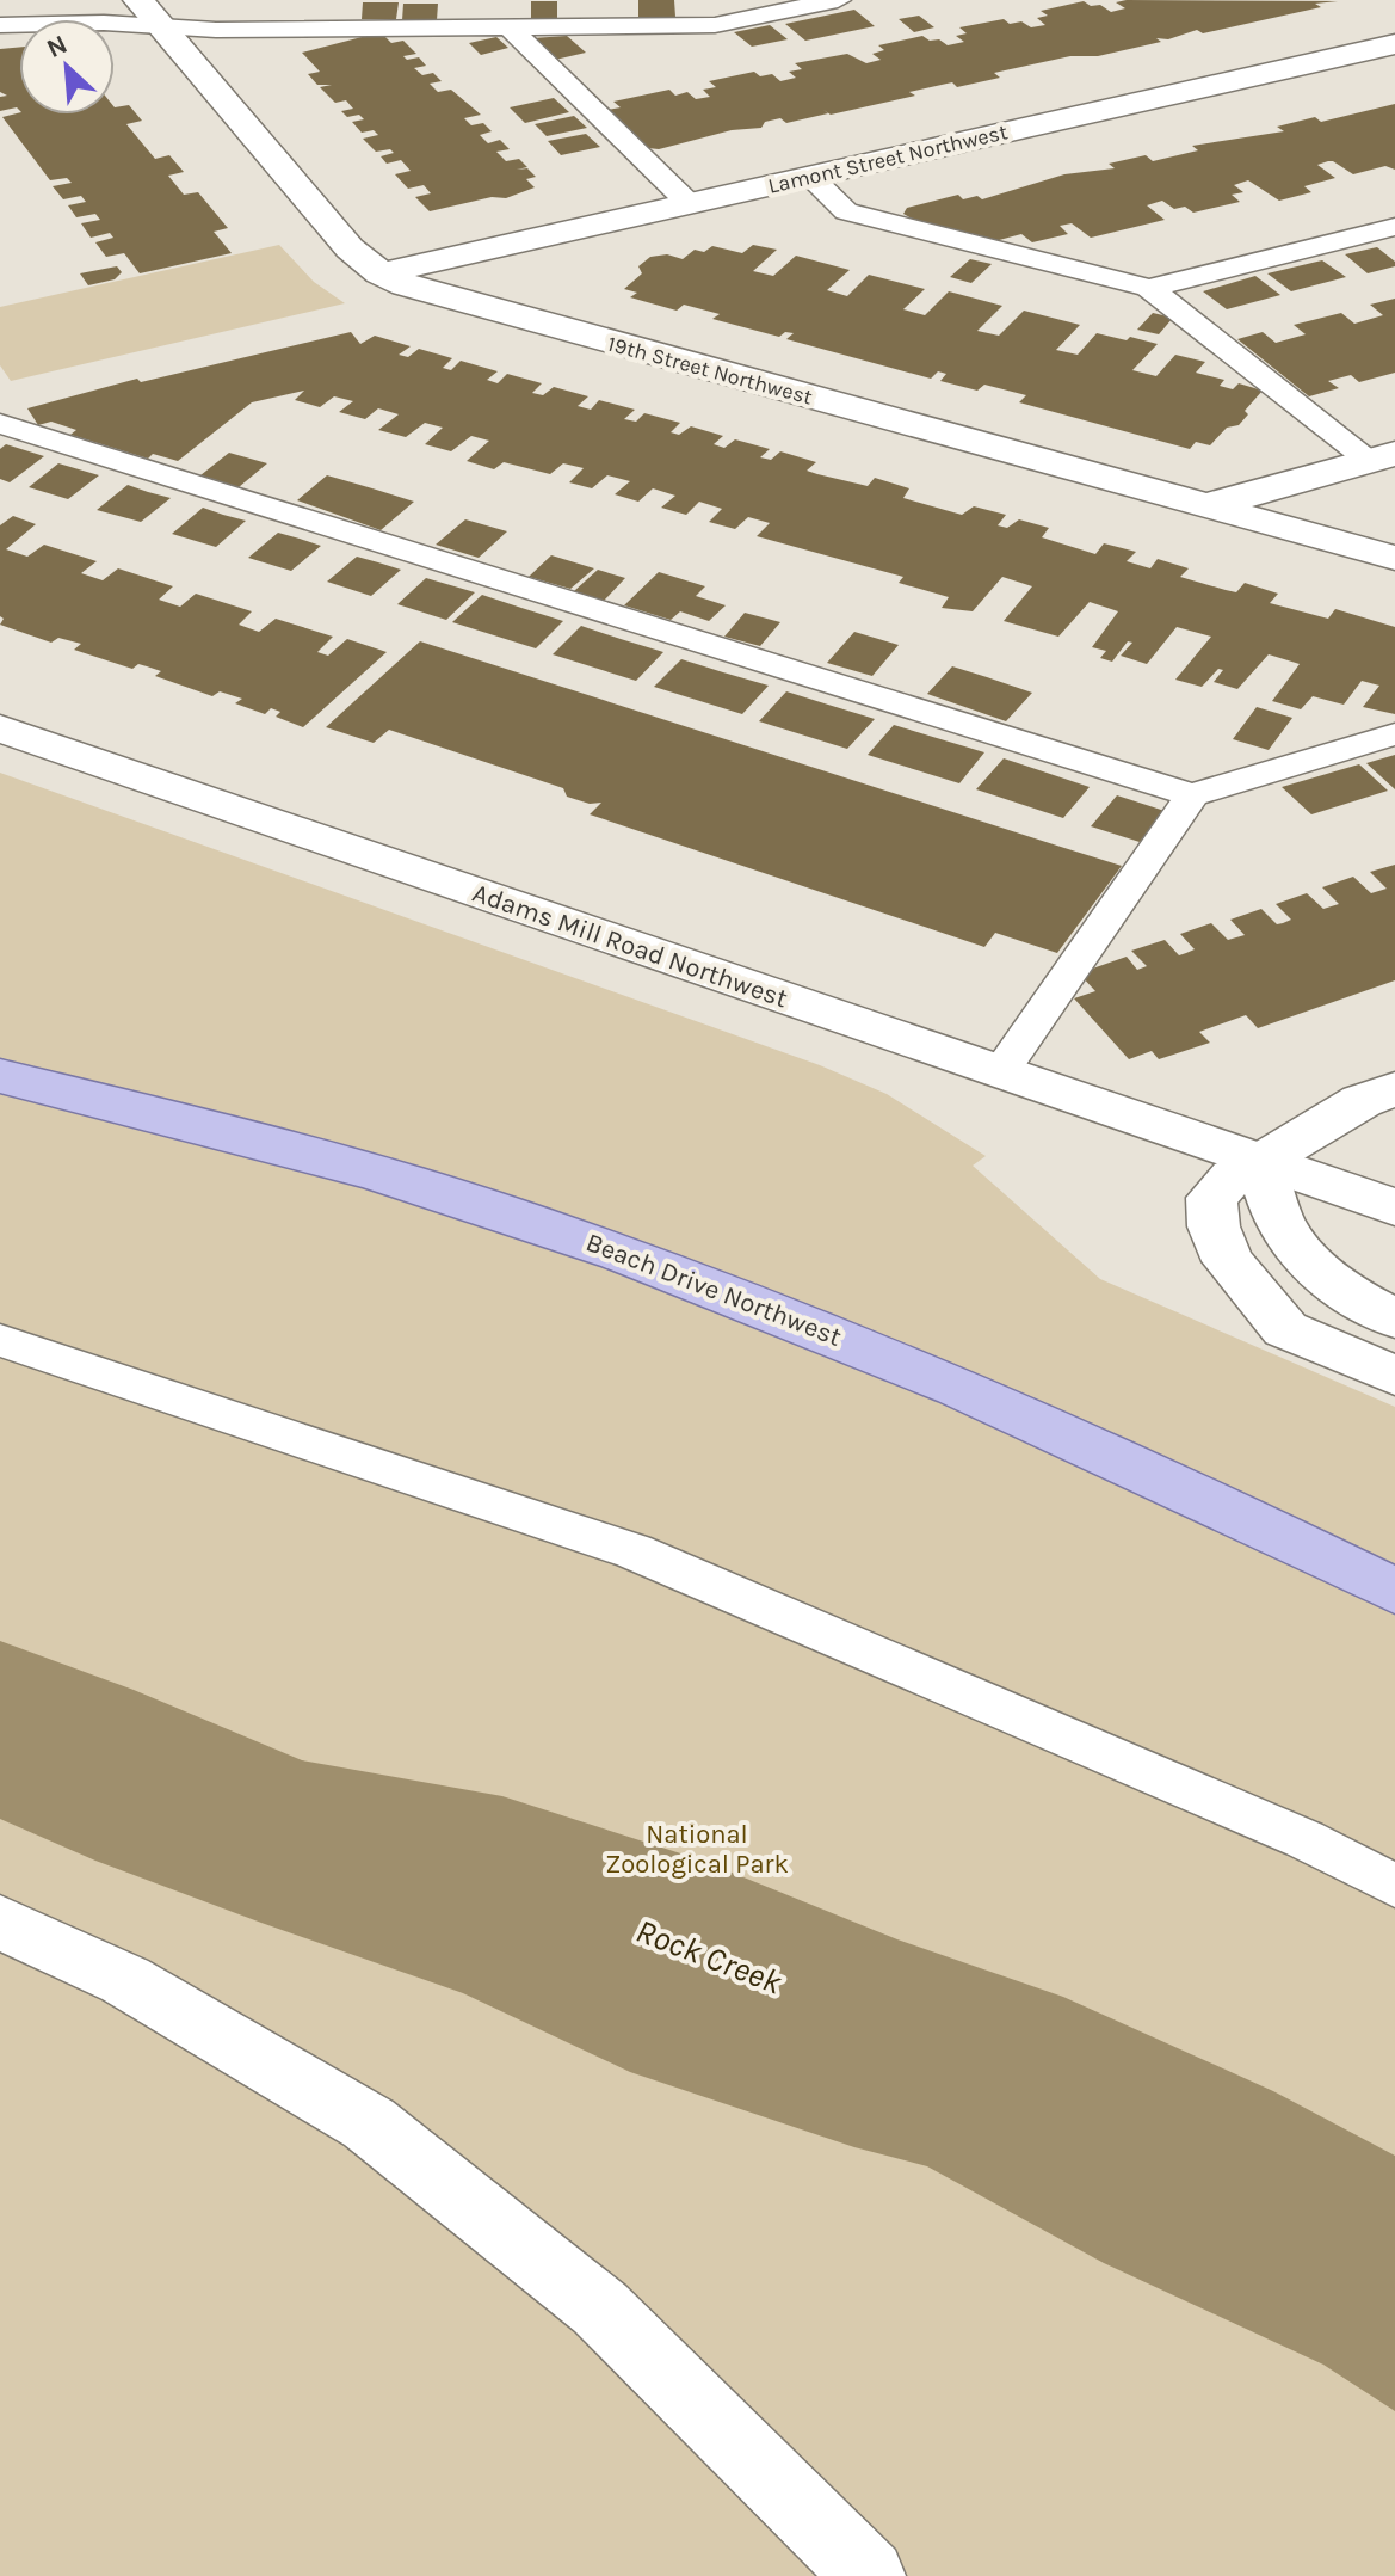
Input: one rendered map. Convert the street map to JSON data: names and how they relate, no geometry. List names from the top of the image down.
{
  "streets": {
    "main road": ["Beach Drive Northwest"],
    "street": ["Lamont Street Northwest", "19th Street Northwest", "Adams Mill Road Northwest"]
  },
  "crossings": [
    ["Lamont Street Northwest", "19th Street Northwest"]
  ],
  "water": ["Rock Creek"],
  "parks": ["National Zoological Park"],
  "north": "top left"
}
